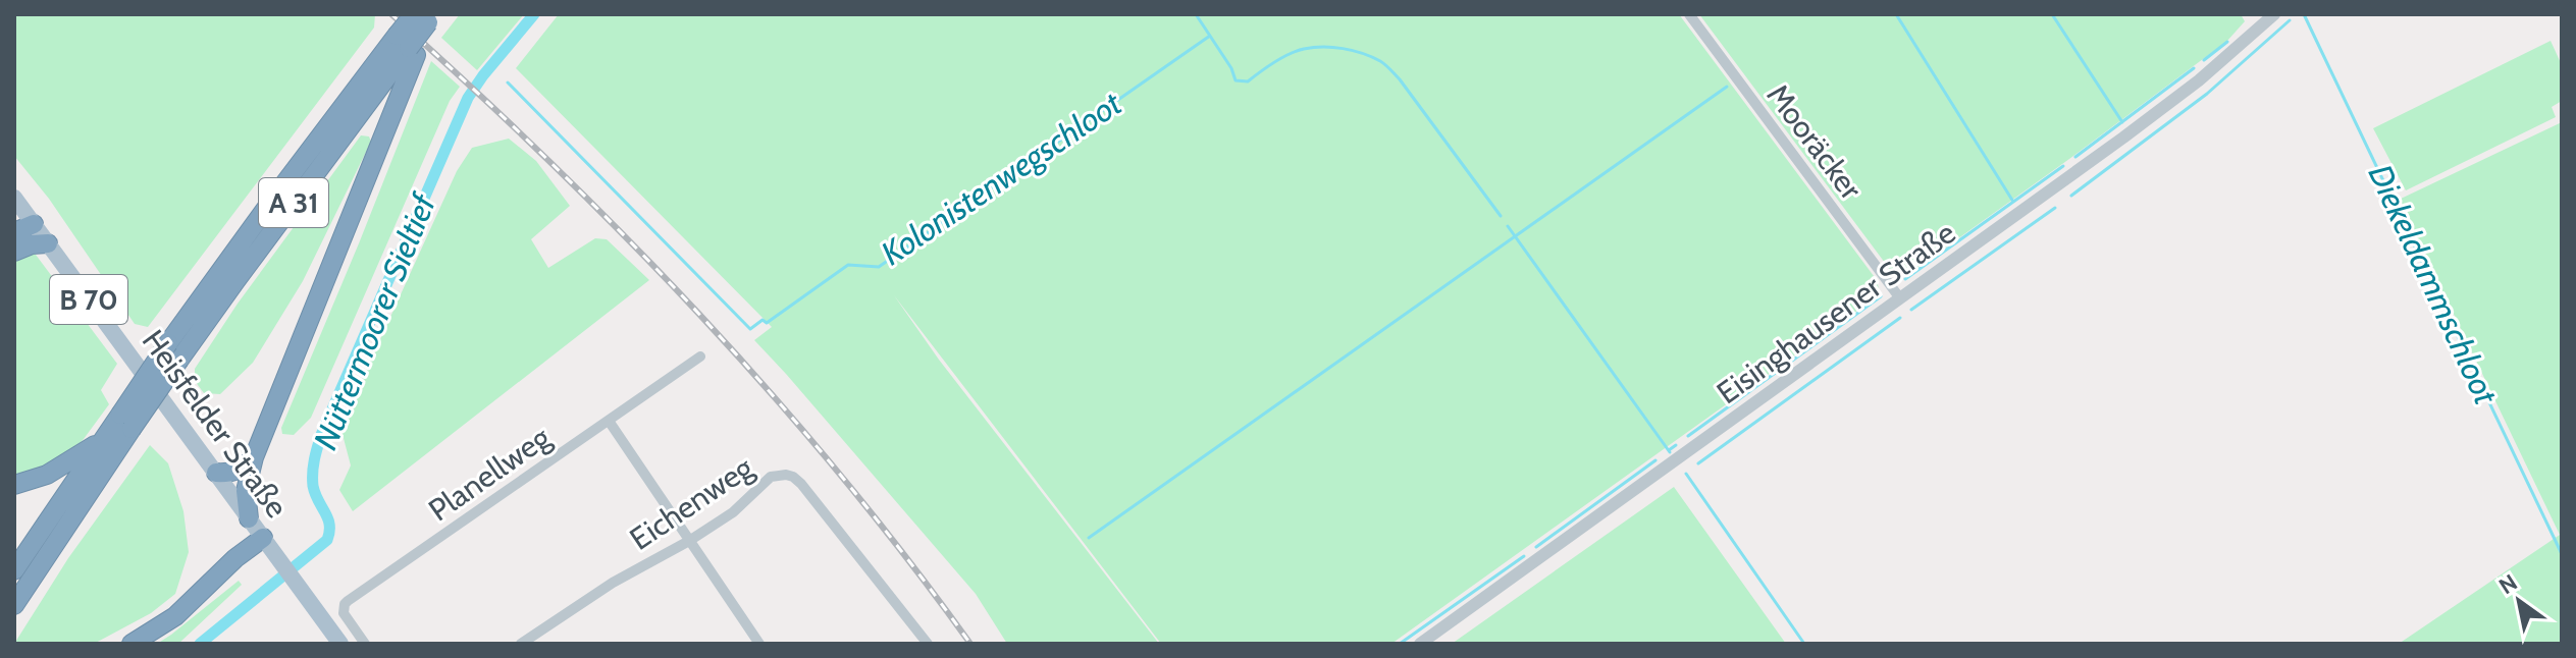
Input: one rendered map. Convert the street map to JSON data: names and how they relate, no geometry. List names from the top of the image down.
{
  "streets": {
    "highway": ["A 31"],
    "main road": ["B 70", "Heisfelder Straße"],
    "street": [
      "Mooräcker",
      "Eisinghausener Straße",
      "Planellweg",
      "Eichenweg"
    ]
  },
  "crossings": [
    ["Mooräcker", "Eisinghausener Straße"]
  ],
  "water": ["Kolonistenwegschloot", "Diekeldammschloot", "Nüttermoorer Sieltief"],
  "north": "top left"
}
